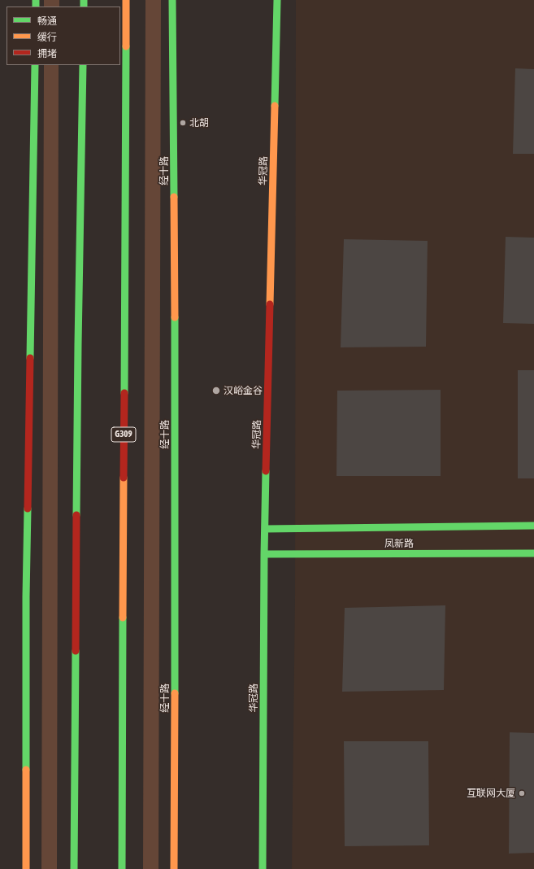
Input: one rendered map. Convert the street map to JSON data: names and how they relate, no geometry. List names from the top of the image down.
{
  "streets": {
    "main road": [
      "经十路",
      "华冠路",
      "G309",
      "凤新路"
    ]
  },
  "crossings": [
    ["华冠路", "凤新路"]
  ],
  "places": ["北胡", "汉峪金谷", "互联网大厦"],
  "legend": ["畅通", "缓行", "拥堵"]
}
